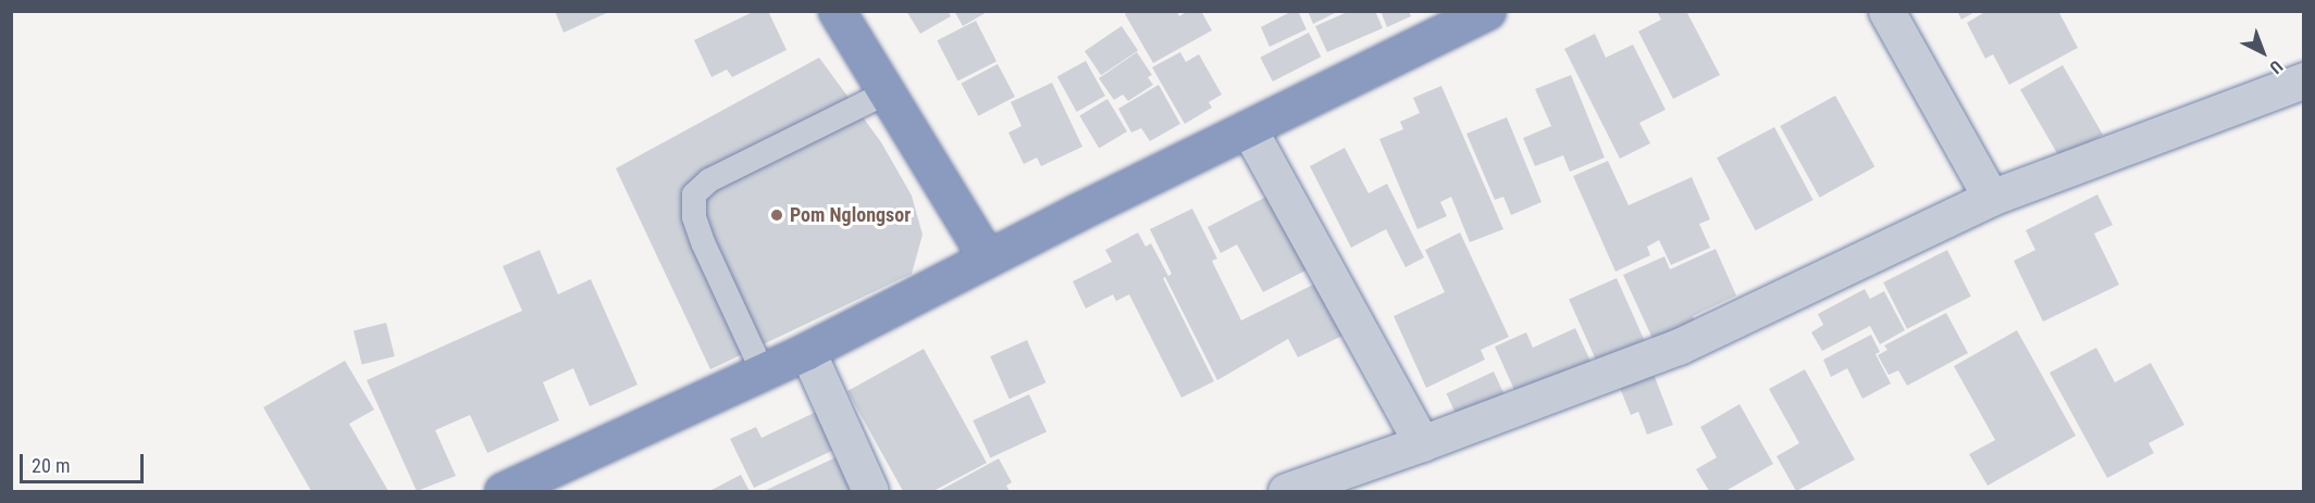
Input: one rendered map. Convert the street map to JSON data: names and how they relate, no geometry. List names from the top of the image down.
{
  "places": ["Pom Nglongsor"],
  "scale_bar": "20 m",
  "north": "bottom right"
}
